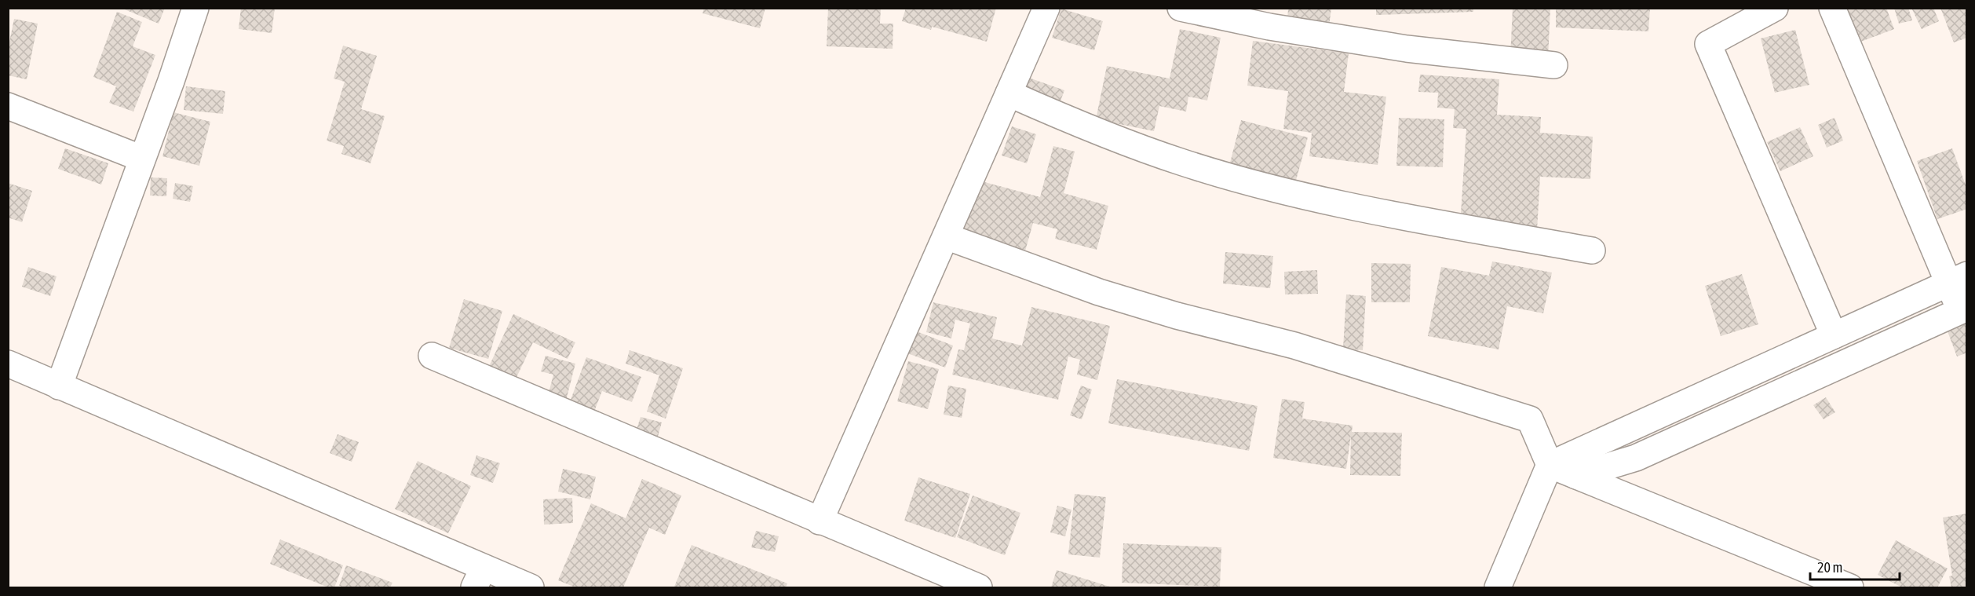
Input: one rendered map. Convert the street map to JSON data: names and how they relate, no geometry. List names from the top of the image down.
{
  "scale_bar": "20 m"
}
